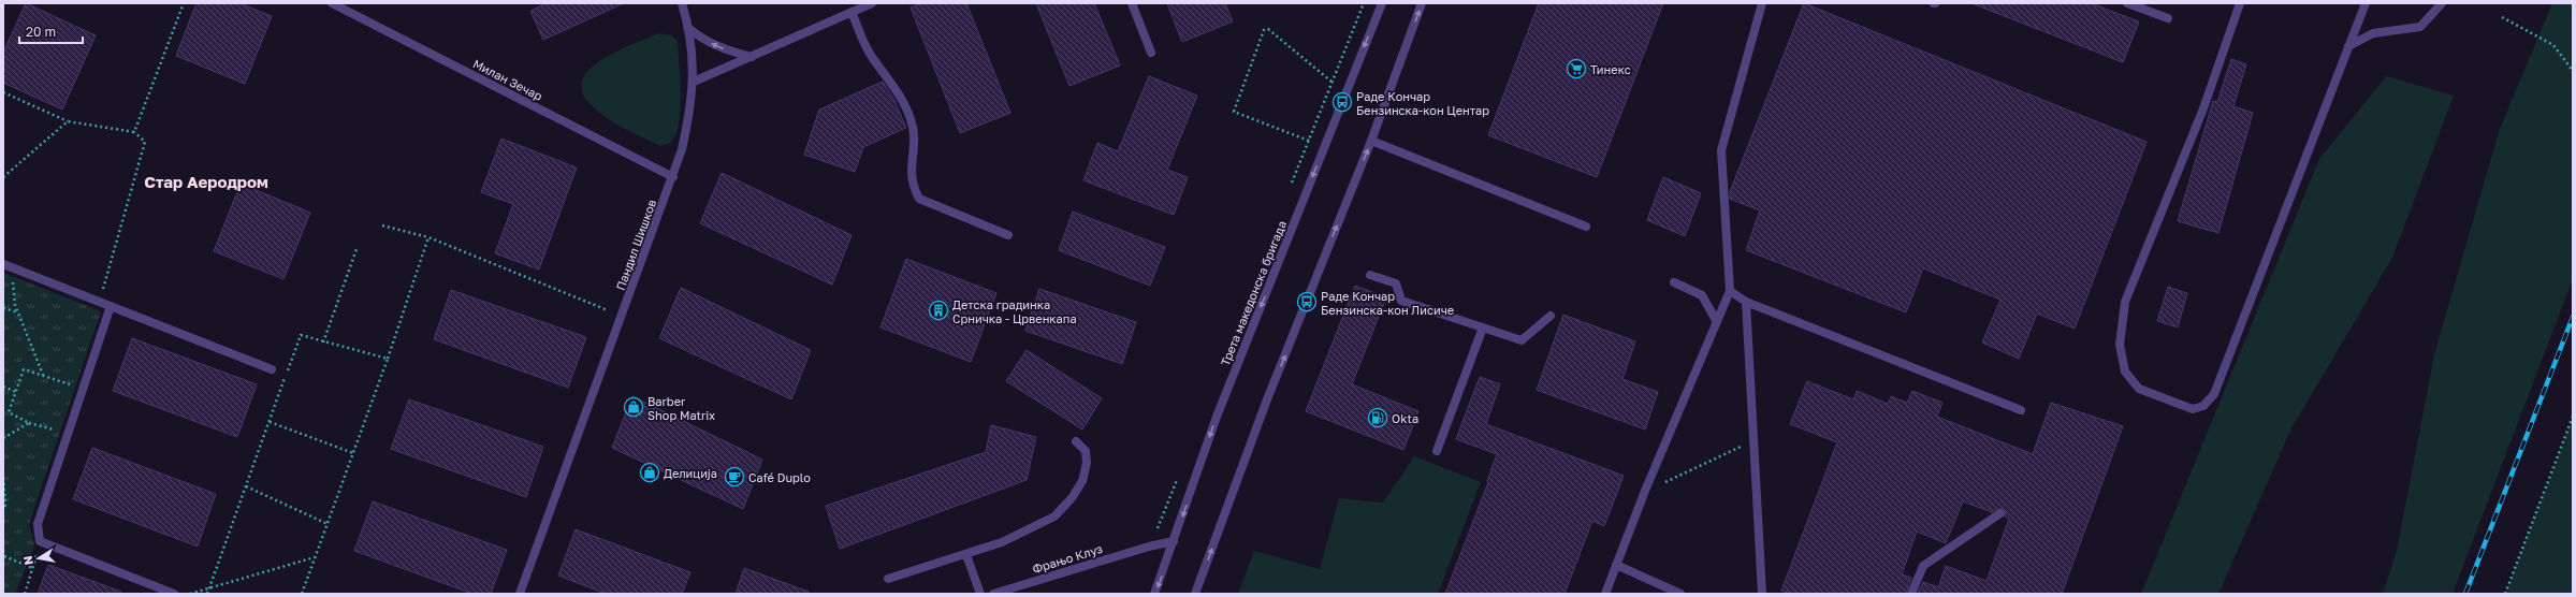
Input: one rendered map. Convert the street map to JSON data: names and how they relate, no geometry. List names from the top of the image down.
{
  "streets": {
    "street": [
      "Милан Зечар",
      "Пандил Шишков",
      "Трета македонска бригада",
      "Фрањо Клуз"
    ]
  },
  "crossings": [
    ["Милан Зечар", "Пандил Шишков"],
    ["Трета македонска бригада", "Фрањо Клуз"]
  ],
  "districts": ["Стар Аеродром"],
  "places": {
    "supermarket": ["Тинекс"],
    "bus stop": ["Раде Кончар Бензинска-кон Центар", "Раде Кончар Бензинска-кон Лисиче"],
    "building": ["Детска градинка Срничка - Црвенкапа"],
    "shop": ["Barber Shop Matrix", "Делиција"],
    "fuel station": ["Okta"],
    "cafe": ["Café Duplo"]
  },
  "scale_bar": "20 m",
  "north": "left"
}
